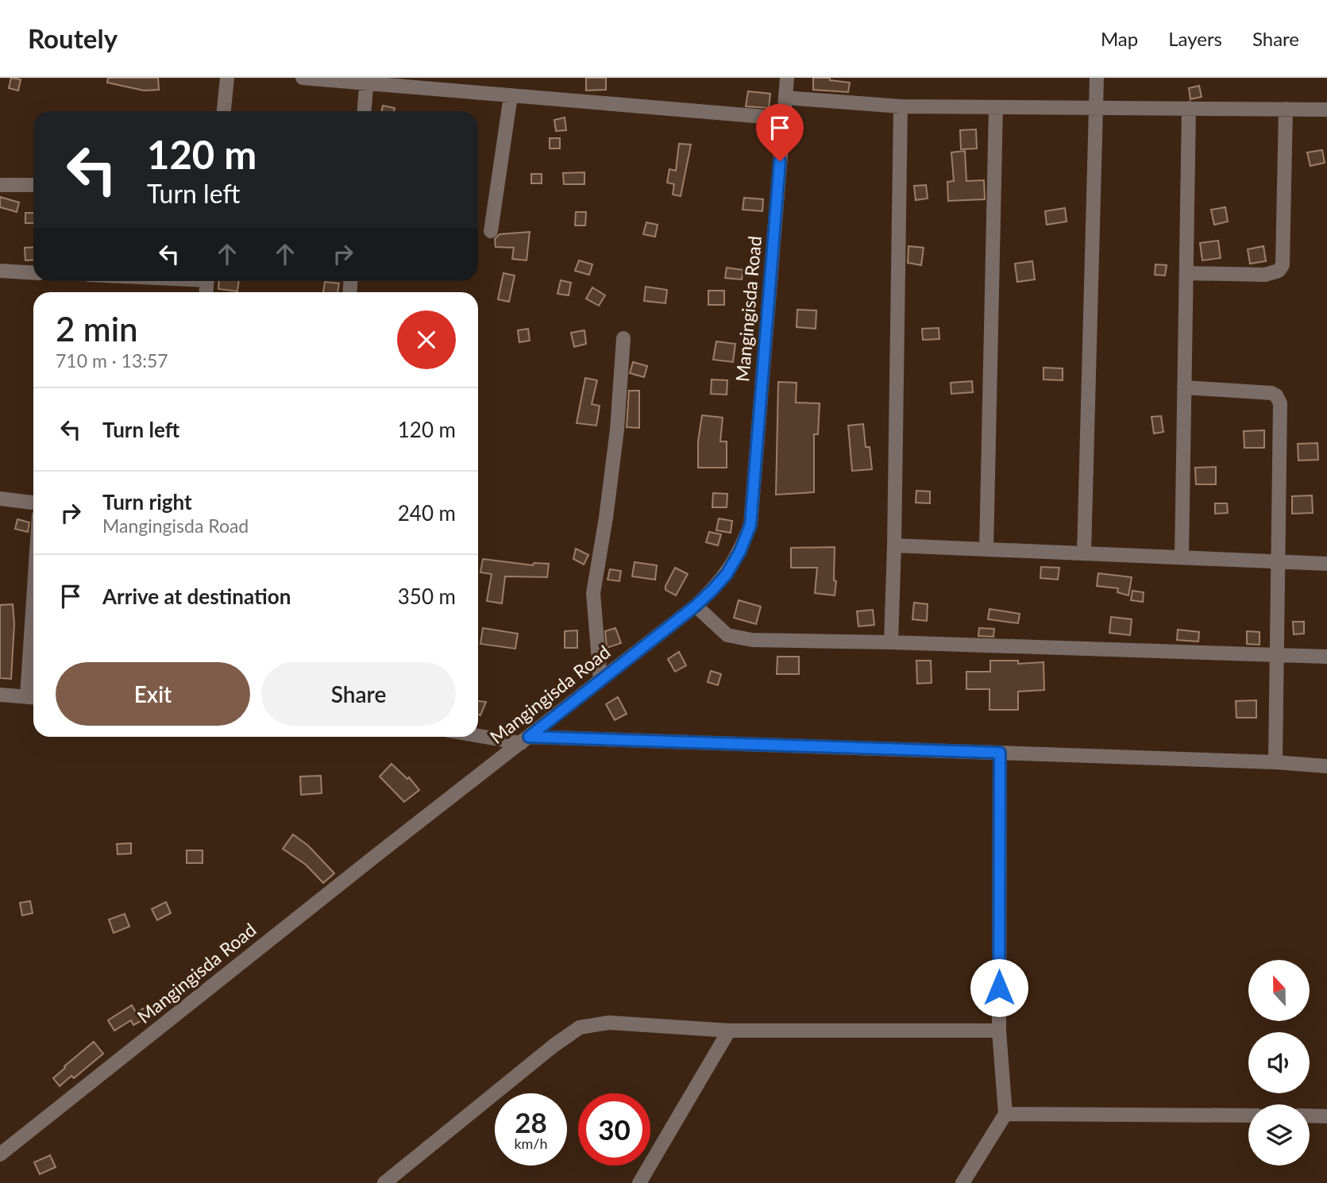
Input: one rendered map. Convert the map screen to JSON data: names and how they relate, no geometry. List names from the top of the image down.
{
  "streets": {
    "street": ["Mangingisda Road"]
  },
  "north": "top",
  "page": {
    "header": "Routely",
    "nav": ["Map", "Layers", "Share"],
    "turn": ["120 m", "Turn left"],
    "heading": ["2 min", "710 m · 13:57"],
    "list": [
      {
        "name": "Turn left",
        "value": "120 m"
      },
      {
        "name": "Turn right",
        "note": "Mangingisda Road",
        "value": "240 m"
      },
      {
        "name": "Arrive at destination",
        "value": "350 m"
      }
    ],
    "buttons": ["Exit", "Share"],
    "speed": "28 km/h",
    "limit": "30"
  }
}
